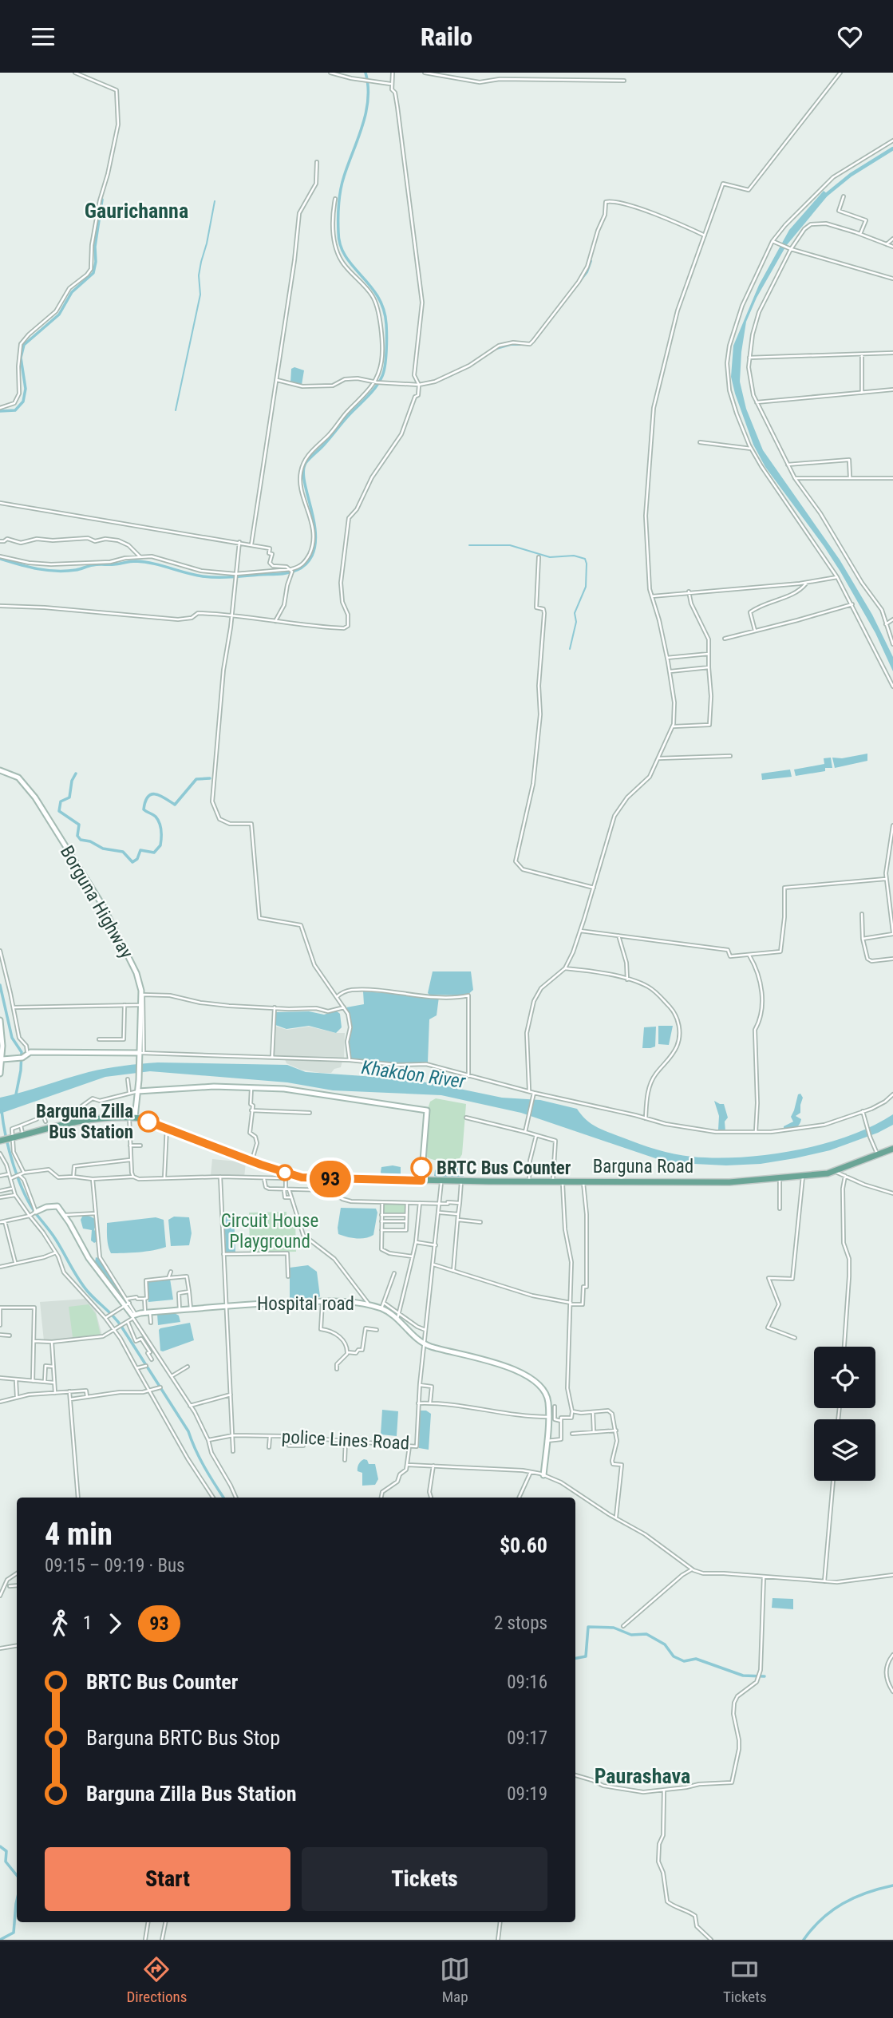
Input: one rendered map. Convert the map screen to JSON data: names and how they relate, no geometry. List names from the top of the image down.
{
  "streets": {
    "main road": ["Barguna Road"],
    "street": ["Borguna Highway", "Hospital road", "police Lines Road"]
  },
  "crossings": [
    ["Borguna Highway", "Barguna Road"],
    ["Barguna Road", "police Lines Road"],
    ["Hospital road", "police Lines Road"]
  ],
  "districts": ["Gaurichanna", "Paurashava"],
  "water": ["Khakdon River"],
  "parks": ["Circuit House Playground"],
  "places": ["Barguna Zilla Bus Station", "BRTC Bus Counter"],
  "lines": ["bus line 93"],
  "page": {
    "header": "Railo",
    "on_map": "93",
    "heading": ["4 min", "09:15 – 09:19 · Bus", "$0.60"],
    "legs": ["1", "93", "2 stops"],
    "list": [
      {
        "name": "BRTC Bus Counter",
        "value": "09:16"
      },
      {
        "name": "Barguna BRTC Bus Stop",
        "value": "09:17"
      },
      {
        "name": "Barguna Zilla Bus Station",
        "value": "09:19"
      }
    ],
    "buttons": ["Start", "Tickets"],
    "tabs": ["Directions", "Map", "Tickets"]
  }
}
